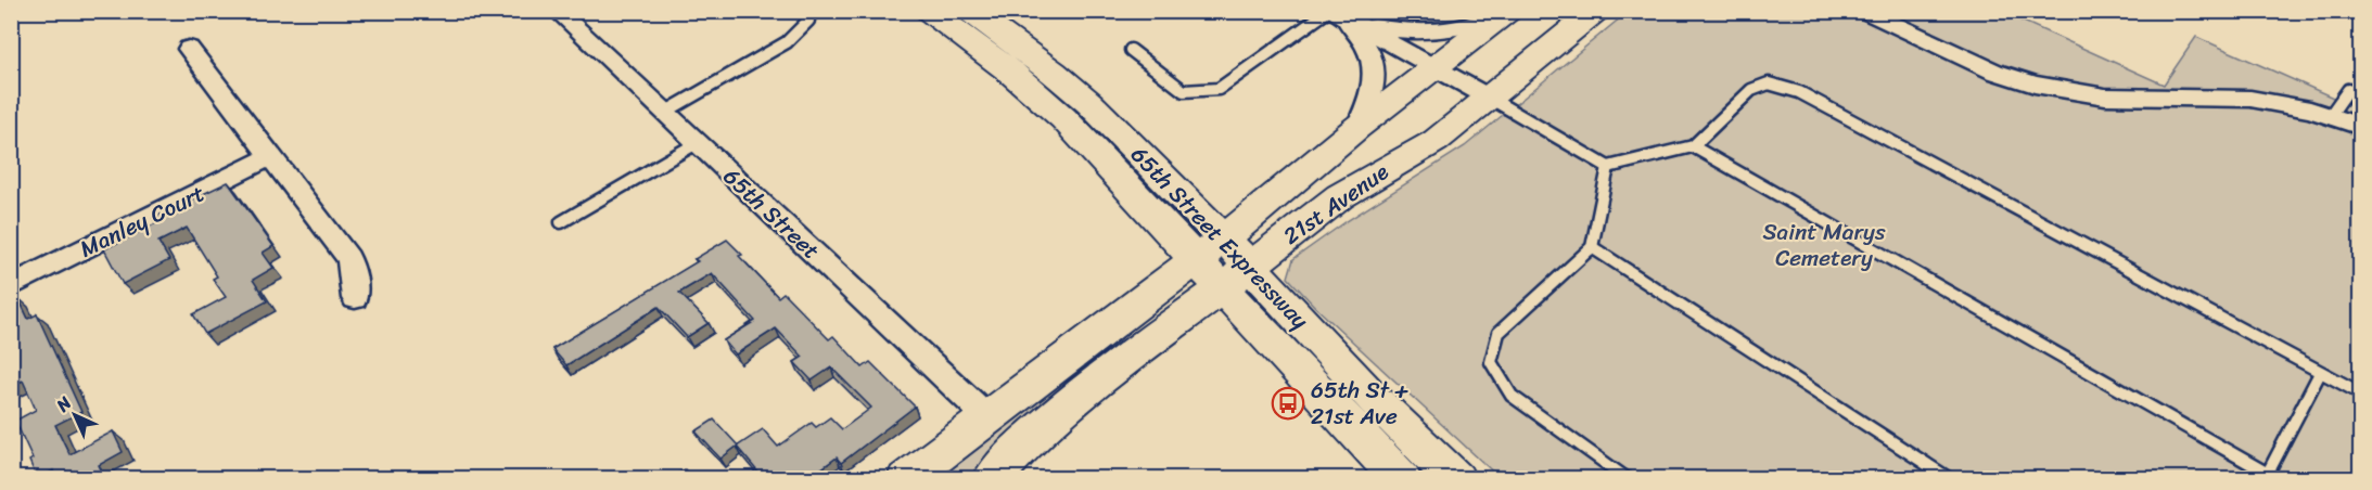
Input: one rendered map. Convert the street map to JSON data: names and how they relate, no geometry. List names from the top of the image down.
{
  "streets": {
    "street": [
      "21st Avenue",
      "65th Street",
      "Manley Court",
      "65th Street Expressway"
    ]
  },
  "crossings": [
    ["21st Avenue", "65th Street"],
    ["21st Avenue", "65th Street Expressway"]
  ],
  "parks": ["Saint Marys Cemetery"],
  "places": {
    "bus stop": ["65th St + 21st Ave"]
  },
  "north": "top left"
}
